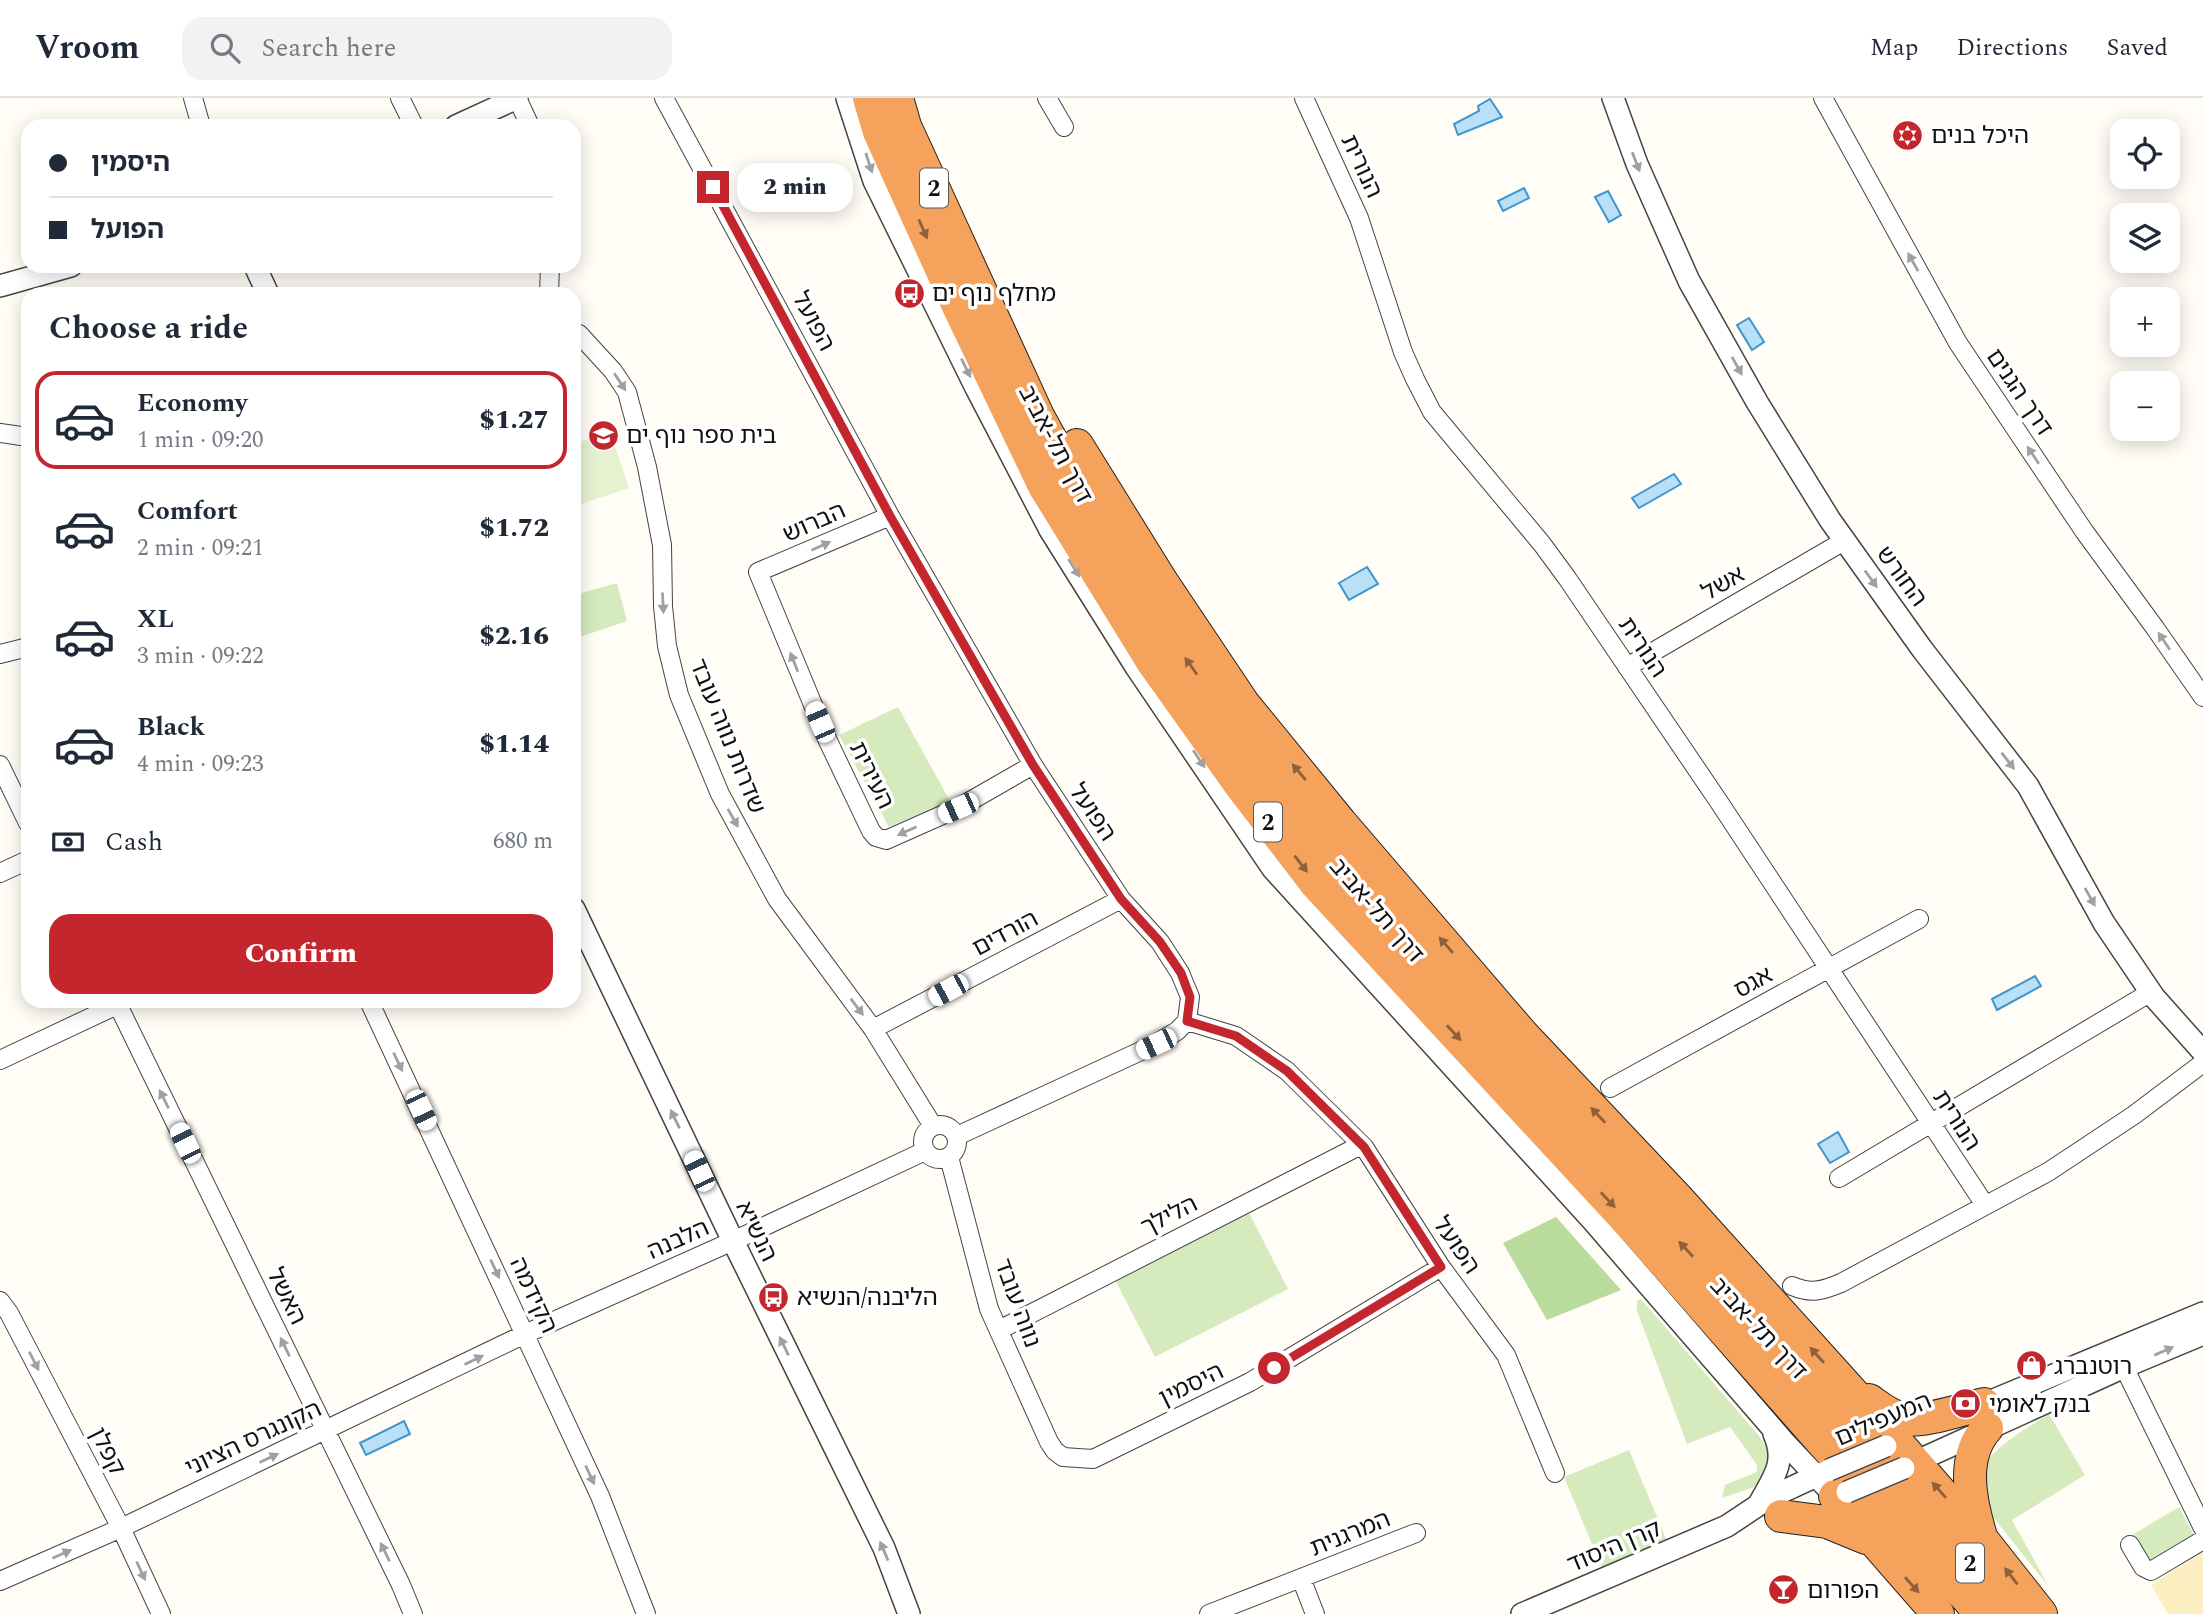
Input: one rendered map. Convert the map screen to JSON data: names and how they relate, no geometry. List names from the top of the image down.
{
  "streets": {
    "highway": ["2", "דרך תל-אביב"],
    "street": [
      "הנורית",
      "הפועל",
      "דרך הגנים",
      "הברוש",
      "החורש",
      "אשל",
      "שדרות נווה עובד",
      "העירית",
      "הורדים",
      "אגס",
      "הלילך",
      "הנשיא",
      "הלבנה",
      "הקידמה",
      "האשל",
      "נווה עובד",
      "היסמין",
      "המעפילים",
      "הקונגרס הציוני",
      "קפלן",
      "המרגנית",
      "קרן היסוד"
    ]
  },
  "crossings": [
    ["הנורית", "אשל"],
    ["הנורית", "אגס"],
    ["הפועל", "הברוש"],
    ["הפועל", "העירית"],
    ["הפועל", "הורדים"],
    ["הפועל", "הלילך"],
    ["הפועל", "היסמין"],
    ["הברוש", "העירית"],
    ["החורש", "אשל"],
    ["שדרות נווה עובד", "הורדים"],
    ["שדרות נווה עובד", "הלבנה"],
    ["שדרות נווה עובד", "נווה עובד"],
    ["הלילך", "נווה עובד"],
    ["הנשיא", "הלבנה"],
    ["הלבנה", "הקידמה"],
    ["הלבנה", "נווה עובד"],
    ["הלבנה", "הקונגרס הציוני"],
    ["הקידמה", "הקונגרס הציוני"],
    ["האשל", "הקונגרס הציוני"],
    ["נווה עובד", "היסמין"],
    ["המעפילים", "קרן היסוד"],
    ["הקונגרס הציוני", "קפלן"]
  ],
  "one_way": [
    "דרך הגנים",
    "הברוש",
    "החורש",
    "שדרות נווה עובד",
    "הנשיא",
    "הקידמה",
    "האשל",
    "הקונגרס הציוני",
    "קפלן"
  ],
  "places": {
    "synagogue": ["היכל בנים"],
    "bus stop": ["מחלף נוף ים", "הליבנה/הנשיא"],
    "school or university": ["בית ספר נוף ים"],
    "shop": ["רוטנברג"],
    "bank": ["בנק לאומי"],
    "bar": ["הפורום"]
  },
  "page": {
    "header": "Vroom",
    "search": "Search here",
    "nav": ["Map", "Directions", "Saved"],
    "map_buttons": ["+", "−"],
    "banner": ["היסמין", "הפועל"],
    "bubble": "2 min",
    "heading": "Choose a ride",
    "list": [
      {
        "name": "Economy",
        "note": "1 min · 09:20",
        "value": "$1.27"
      },
      {
        "name": "Comfort",
        "note": "2 min · 09:21",
        "value": "$1.72"
      },
      {
        "name": "XL",
        "note": "3 min · 09:22",
        "value": "$2.16"
      },
      {
        "name": "Black",
        "note": "4 min · 09:23",
        "value": "$1.14"
      }
    ],
    "pay": ["Cash", "680 m"],
    "buttons": "Confirm"
  }
}
